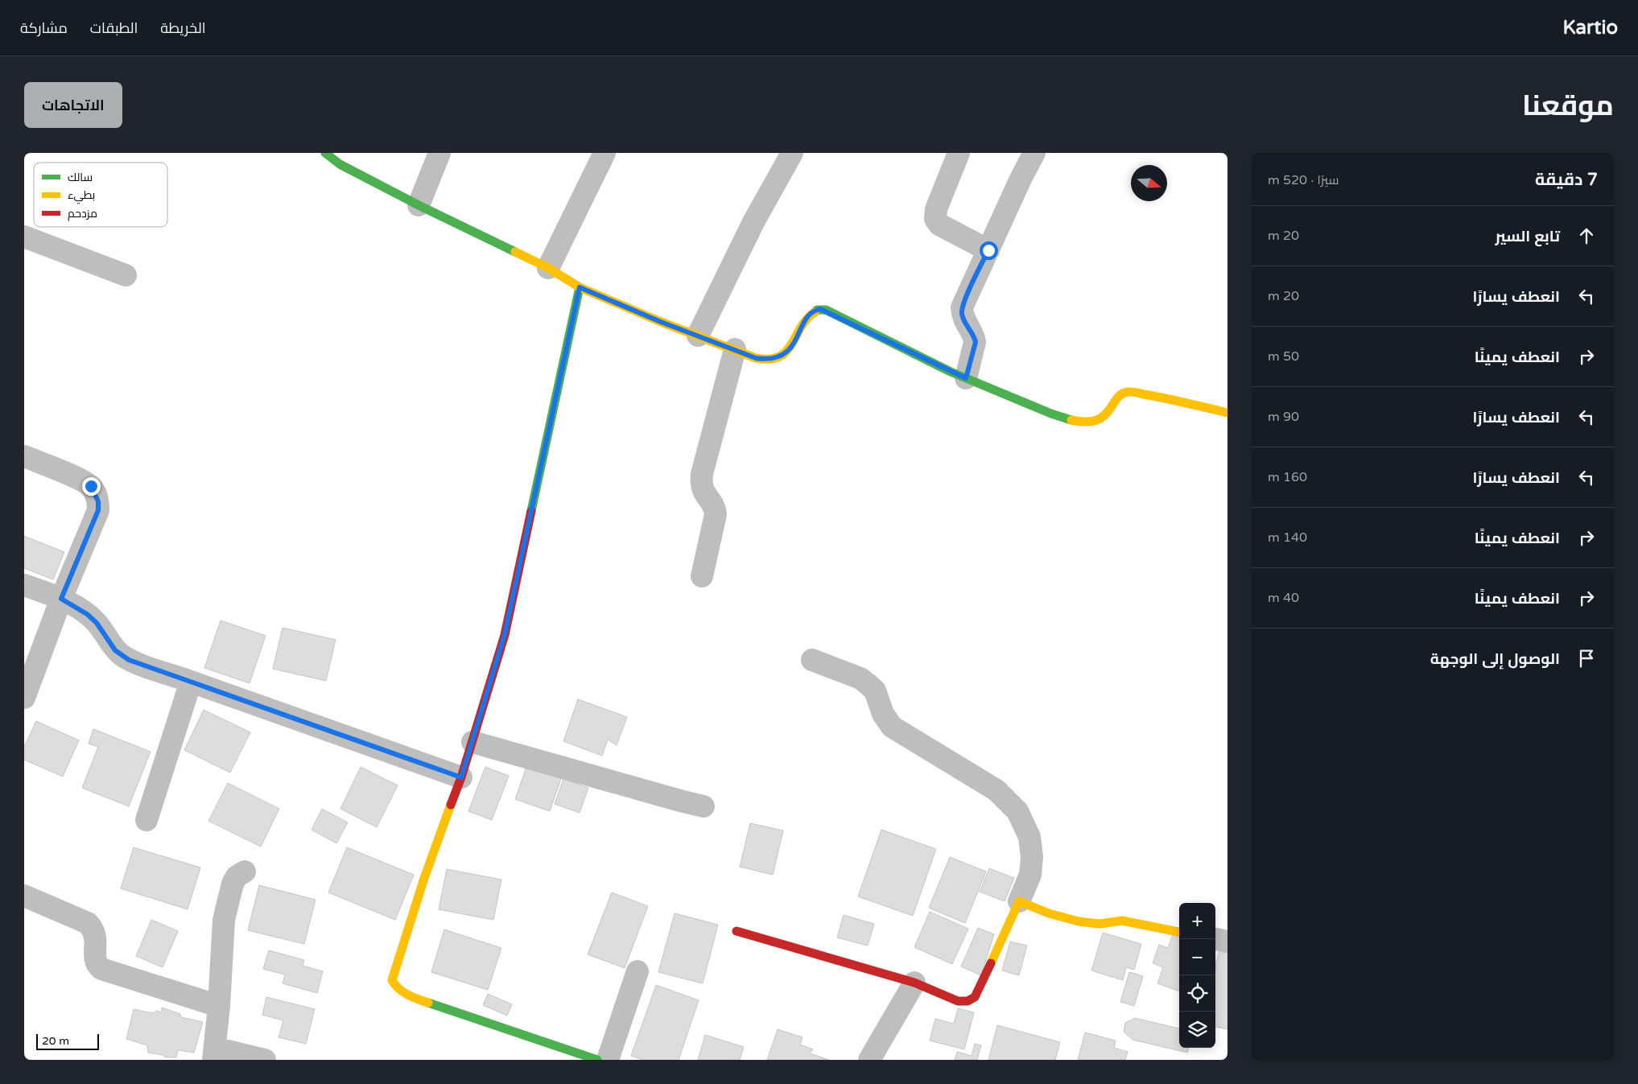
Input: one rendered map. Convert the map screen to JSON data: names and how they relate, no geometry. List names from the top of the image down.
{
  "legend": ["سالك", "بطيء", "مزدحم"],
  "scale_bar": "20 m",
  "north": "right",
  "page": {
    "header": "Kartio",
    "nav": ["الخريطة", "الطبقات", "مشاركة"],
    "title": "موقعنا",
    "buttons": "الاتجاهات",
    "heading": ["7 دقيقة", "سيرًا · 520 m"],
    "list": [
      ["تابع السير", "20 m"],
      ["انعطف يسارًا", "20 m"],
      ["انعطف يمينًا", "50 m"],
      ["انعطف يسارًا", "90 m"],
      ["انعطف يسارًا", "160 m"],
      ["انعطف يمينًا", "140 m"],
      ["انعطف يمينًا", "40 m"],
      "الوصول إلى الوجهة"
    ],
    "map_buttons": ["+", "−"],
    "scale": "20 m"
  }
}
